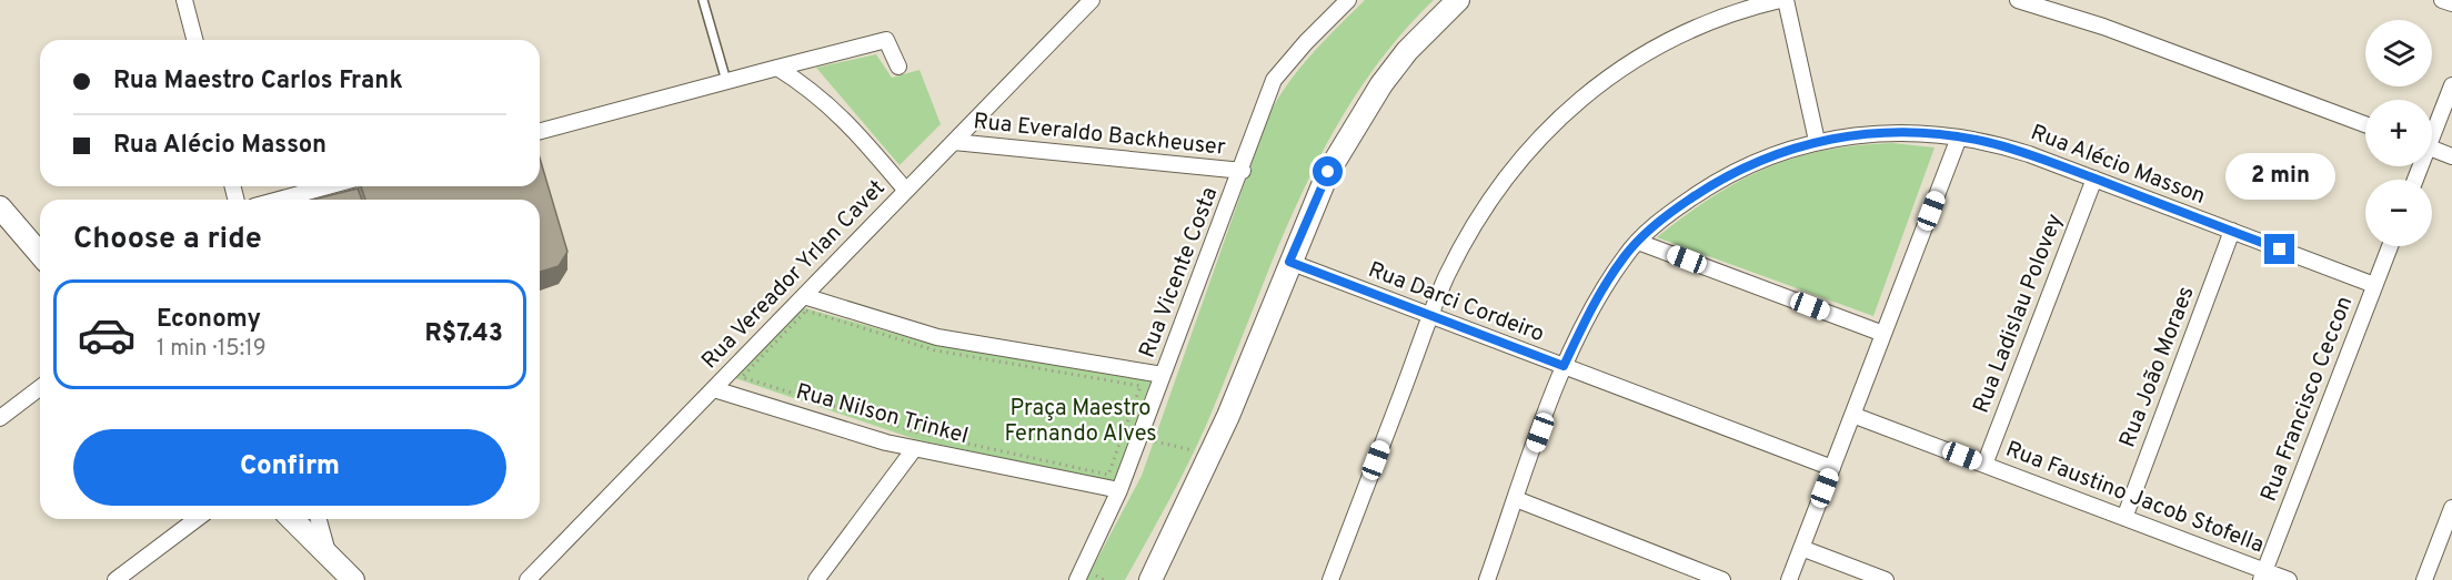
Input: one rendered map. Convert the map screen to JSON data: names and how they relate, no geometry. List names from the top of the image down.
{
  "streets": {
    "street": [
      "Rua Everaldo Backheuser",
      "Rua Alécio Masson",
      "Rua Vicente Costa",
      "Rua Vereador Yrlan Cavet",
      "Rua Darci Cordeiro",
      "Rua Ladislau Polovey",
      "Rua João Moraes",
      "Rua Francisco Ceccon",
      "Rua Nilson Trinkel",
      "Rua Faustino Jacob Stofella"
    ]
  },
  "crossings": [
    ["Rua Everaldo Backheuser", "Rua Vicente Costa"],
    ["Rua Everaldo Backheuser", "Rua Vereador Yrlan Cavet"],
    ["Rua Alécio Masson", "Rua Darci Cordeiro"],
    ["Rua Alécio Masson", "Rua Ladislau Polovey"],
    ["Rua Alécio Masson", "Rua João Moraes"],
    ["Rua Alécio Masson", "Rua Francisco Ceccon"],
    ["Rua Vicente Costa", "Rua Nilson Trinkel"],
    ["Rua Vereador Yrlan Cavet", "Rua Nilson Trinkel"],
    ["Rua Ladislau Polovey", "Rua Faustino Jacob Stofella"],
    ["Rua João Moraes", "Rua Faustino Jacob Stofella"],
    ["Rua Francisco Ceccon", "Rua Faustino Jacob Stofella"]
  ],
  "parks": ["Praça Maestro Fernando Alves"],
  "page": {
    "map_buttons": ["+", "−"],
    "banner": ["Rua Maestro Carlos Frank", "Rua Alécio Masson"],
    "bubble": "2 min",
    "heading": "Choose a ride",
    "list": [
      {
        "name": "Economy",
        "note": "1 min · 15:19",
        "value": "R$7.43"
      }
    ],
    "buttons": "Confirm"
  }
}
